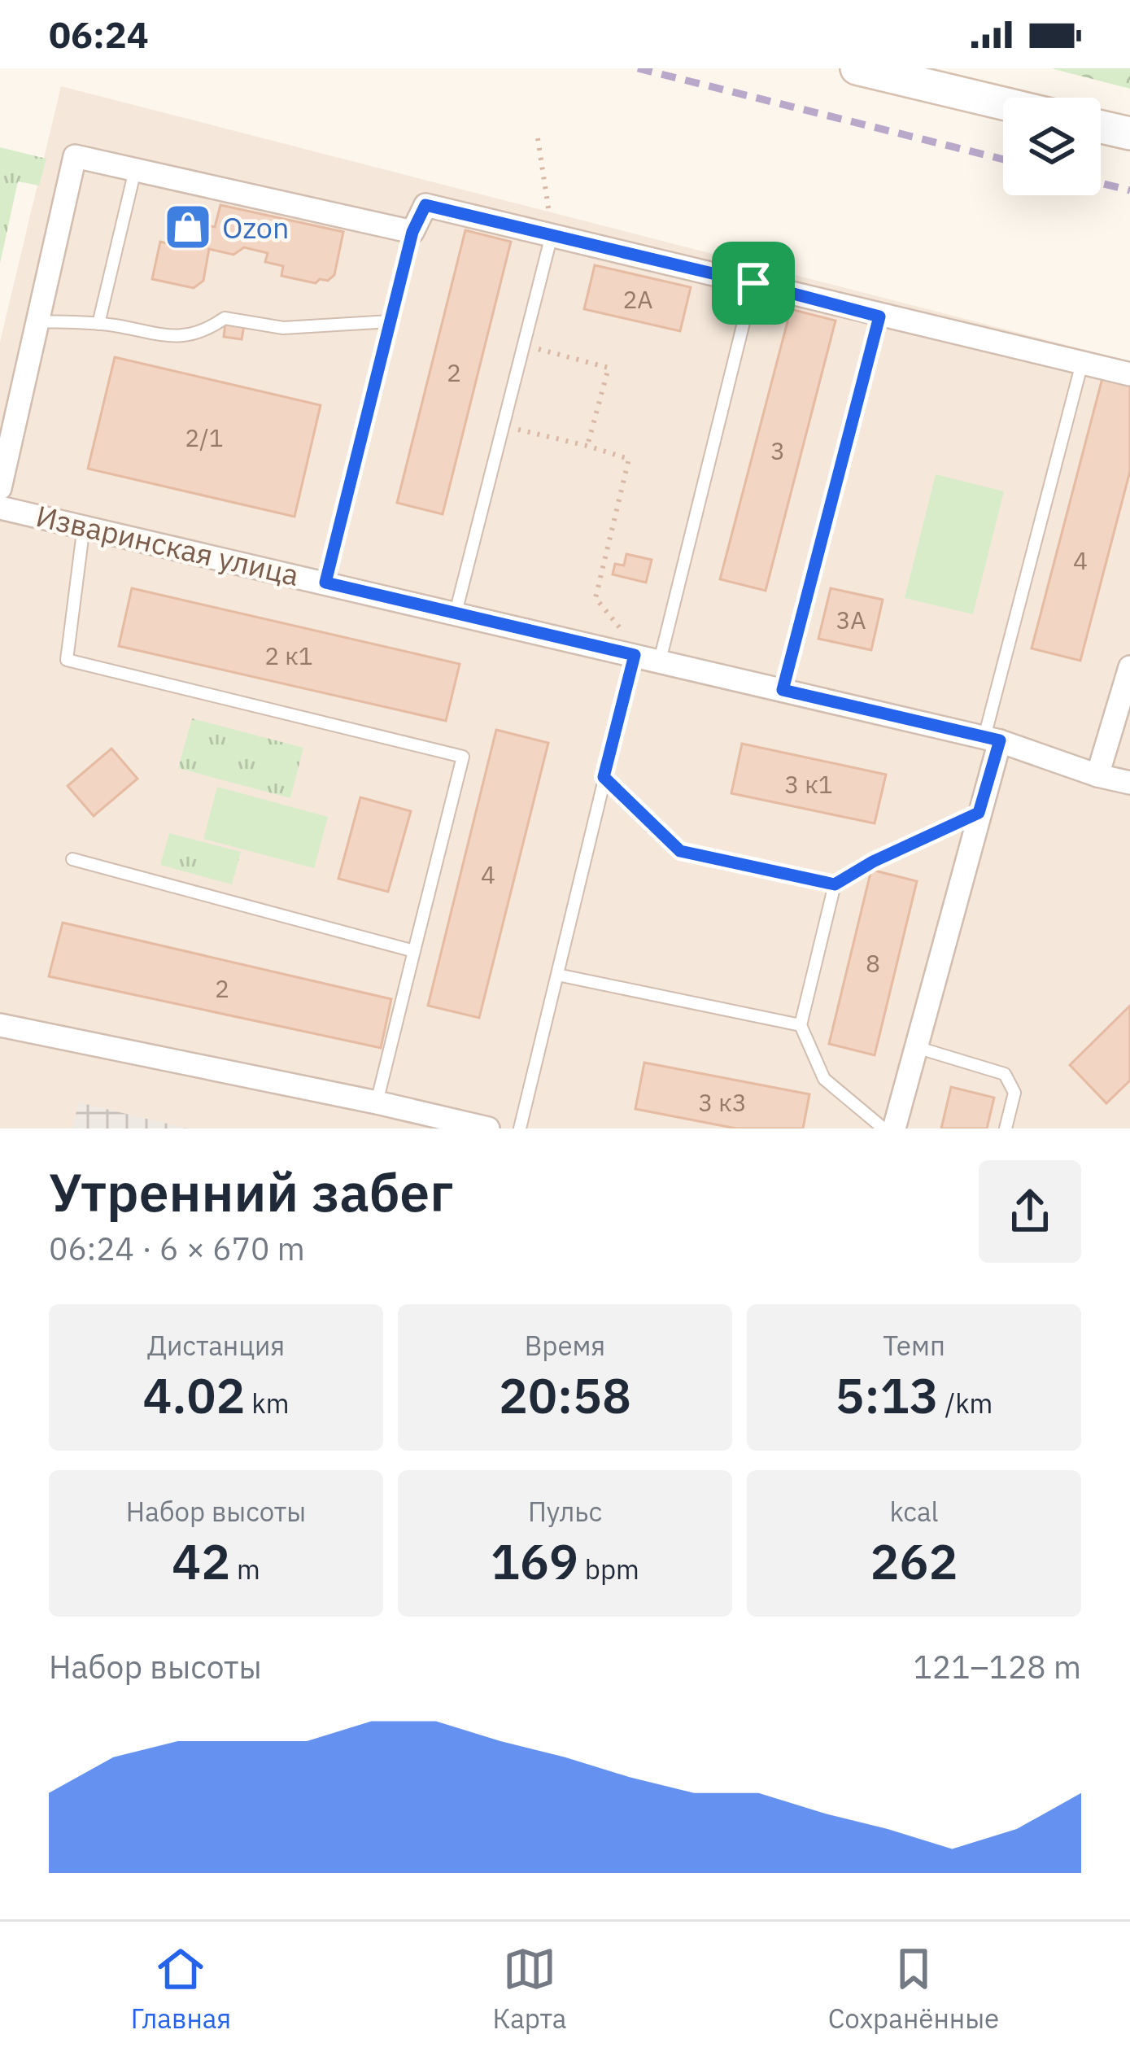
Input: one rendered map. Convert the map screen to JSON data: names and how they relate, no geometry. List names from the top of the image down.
{
  "streets": {
    "street": ["Изваринская улица"]
  },
  "places": {
    "shop": ["Ozon"]
  },
  "house_numbers": [
    "2А",
    "2",
    "2/1",
    "3",
    "4",
    "3А",
    "2 к1",
    "3 к1",
    "4",
    "8",
    "2",
    "3 к3"
  ],
  "page": {
    "status": "06:24",
    "heading": ["Утренний забег", "06:24 · 6 × 670 m"],
    "stats": [
      ["Дистанция", "4.02 km"],
      ["Время", "20:58"],
      ["Темп", "5:13 /km"],
      ["Набор высоты", "42 m"],
      ["Пульс", "169 bpm"],
      ["kcal", "262"]
    ],
    "chart": ["Набор высоты", "121–128 m"],
    "tabs": ["Главная", "Карта", "Сохранённые"]
  }
}
